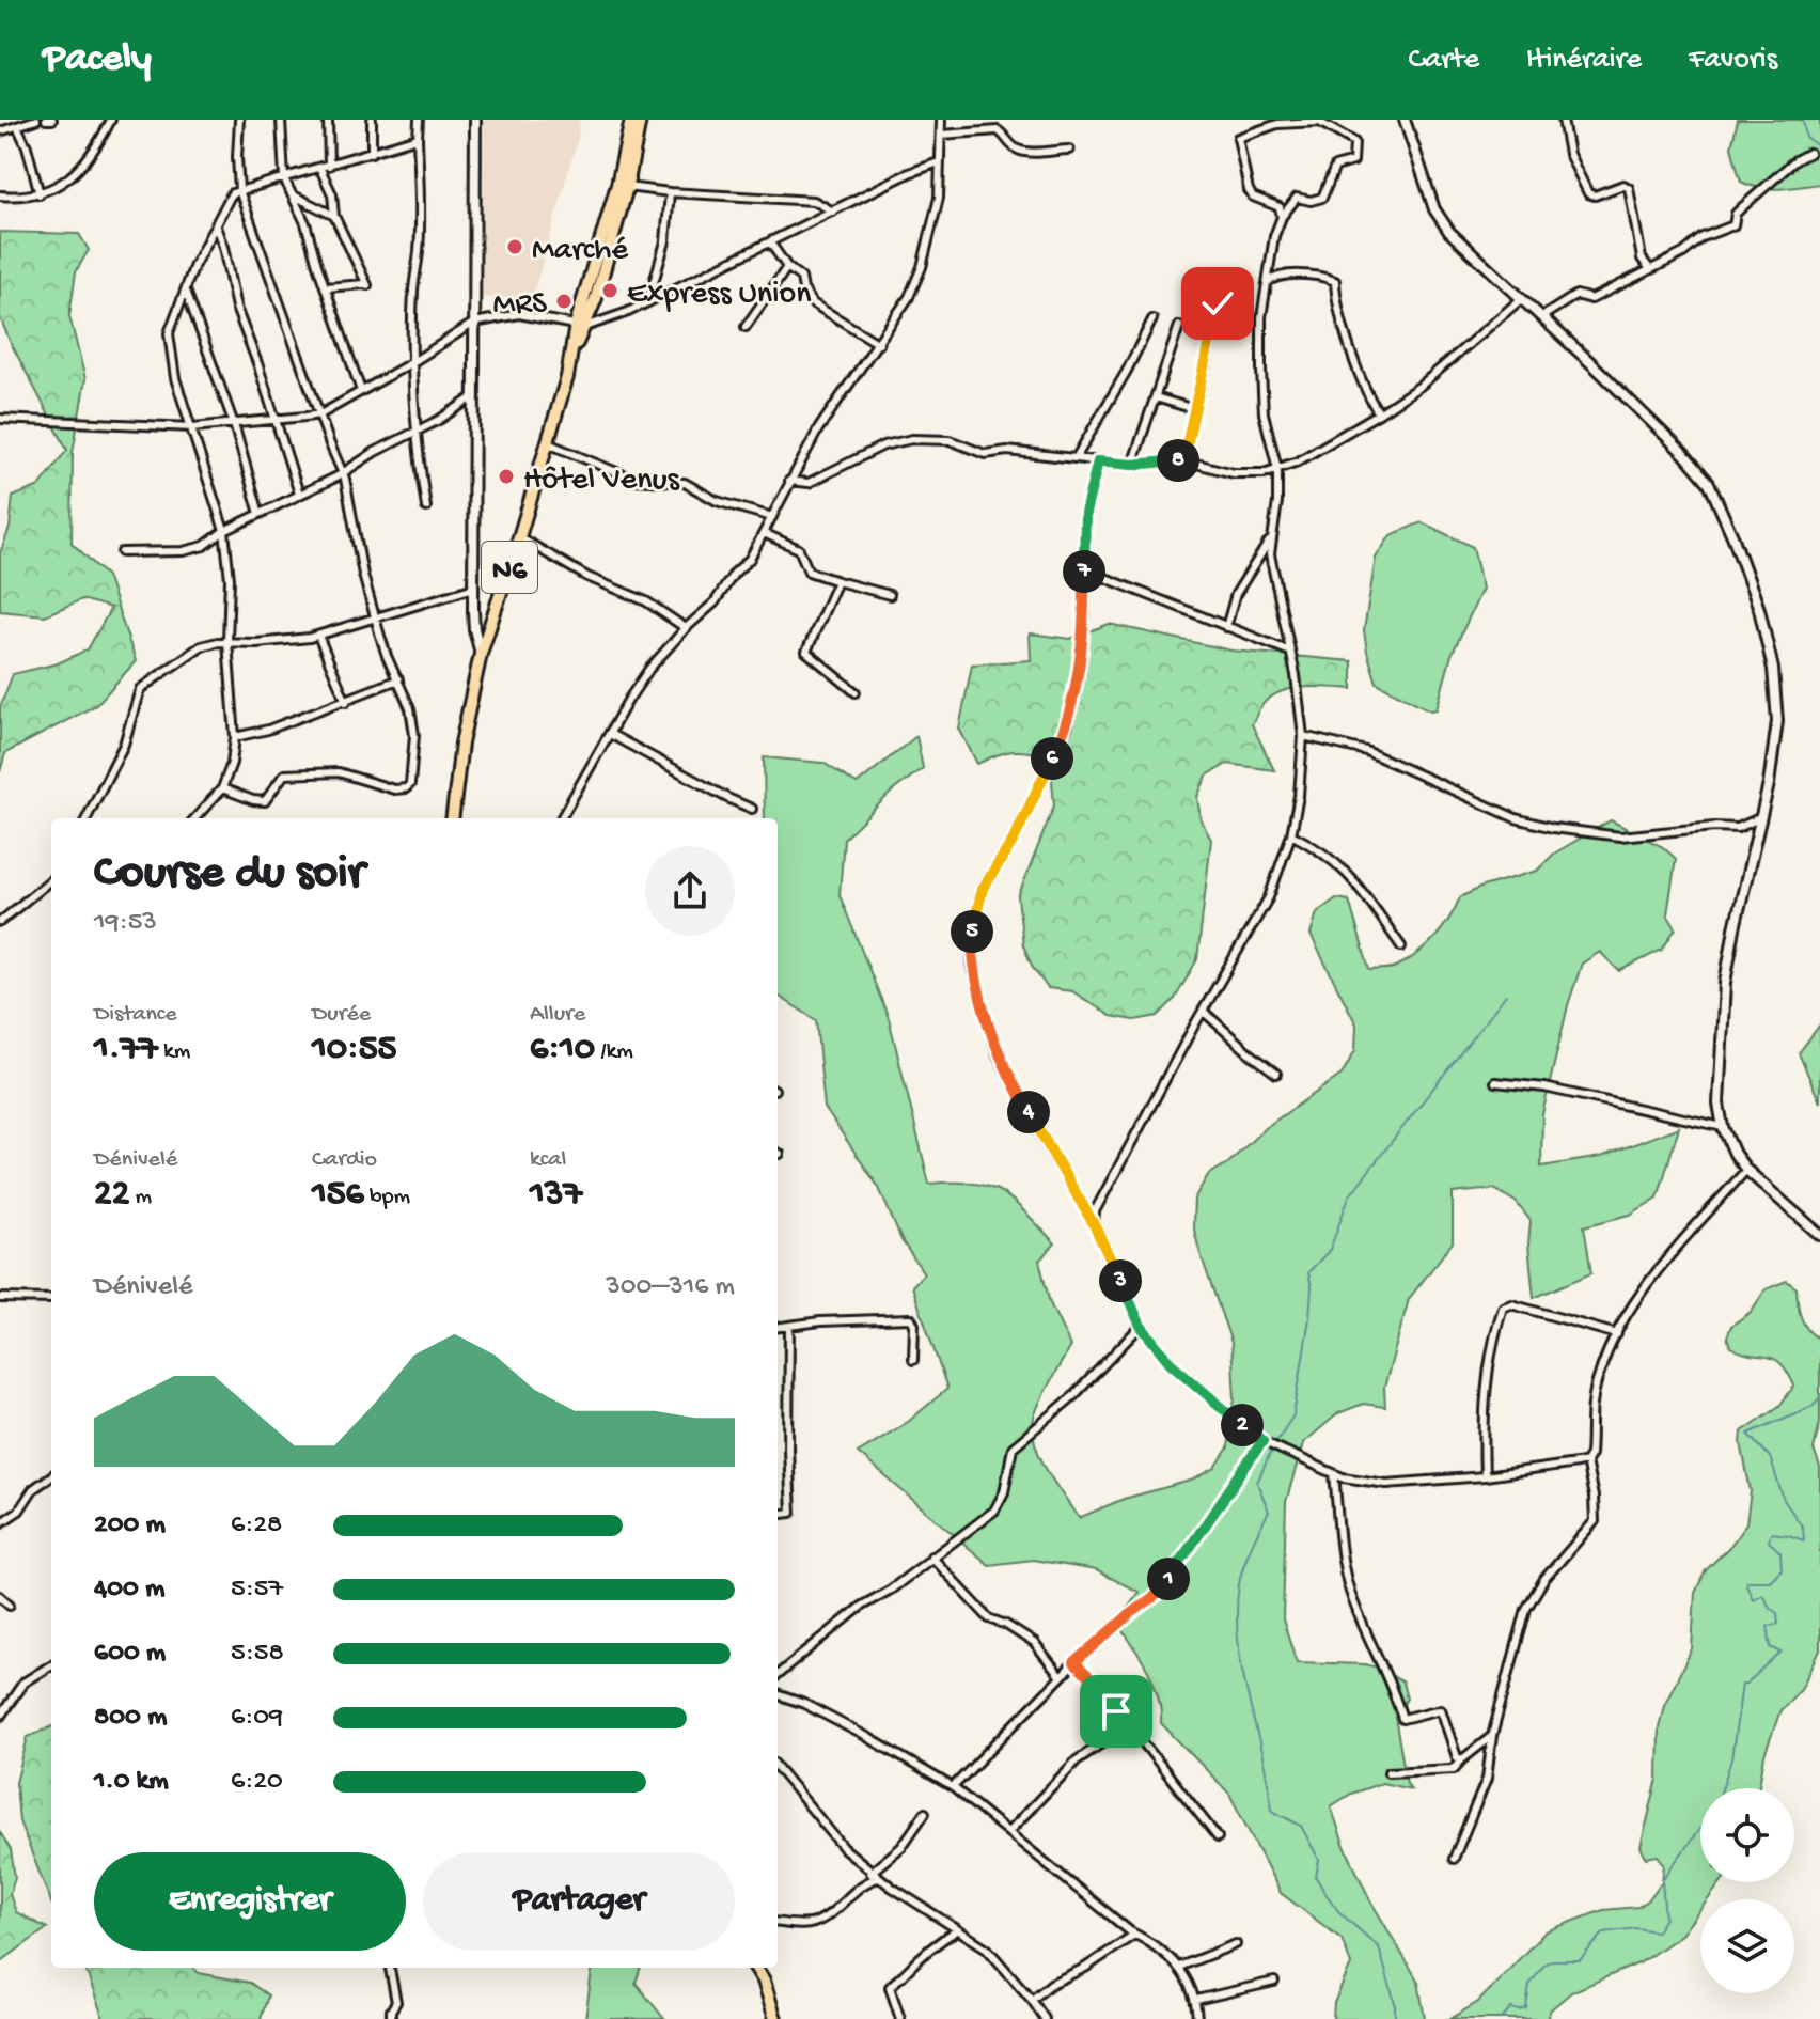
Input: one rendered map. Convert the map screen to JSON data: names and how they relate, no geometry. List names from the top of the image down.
{
  "streets": {
    "highway": ["N6"]
  },
  "places": [
    "Marché",
    "Express Union",
    "MRS",
    "Hôtel Venus"
  ],
  "page": {
    "header": "Pacely",
    "nav": ["Carte", "Itinéraire", "Favoris"],
    "pins": [
      "8",
      "7",
      "6",
      "5",
      "4",
      "3",
      "2",
      "1"
    ],
    "heading": ["Course du soir", "19:53"],
    "stats": [
      ["Distance", "1.77 km"],
      ["Durée", "10:55"],
      ["Allure", "6:10 /km"],
      ["Dénivelé", "22 m"],
      ["Cardio", "156 bpm"],
      ["kcal", "137"]
    ],
    "chart": ["Dénivelé", "300–316 m"],
    "list": [
      {
        "name": "200 m",
        "note": "6:28"
      },
      {
        "name": "400 m",
        "note": "5:57"
      },
      {
        "name": "600 m",
        "note": "5:58"
      },
      {
        "name": "800 m",
        "note": "6:09"
      },
      {
        "name": "1.0 km",
        "note": "6:20"
      }
    ],
    "buttons": ["Enregistrer", "Partager"]
  }
}
